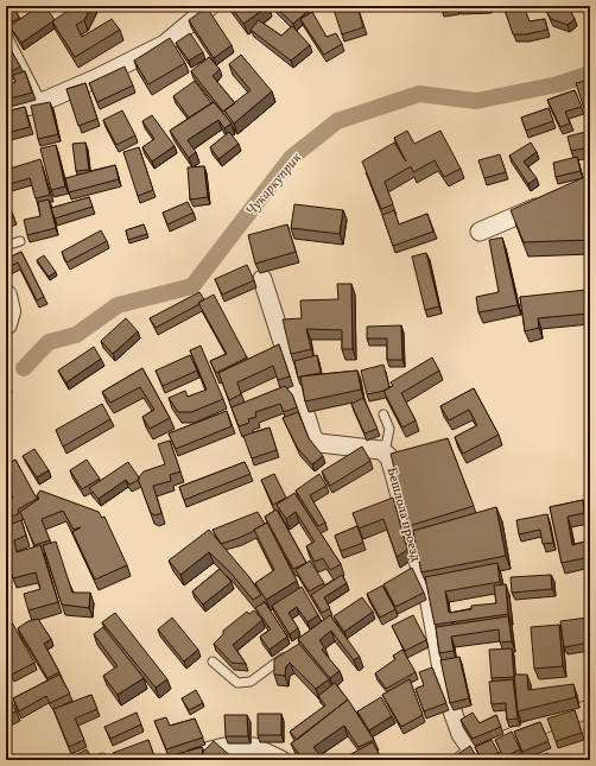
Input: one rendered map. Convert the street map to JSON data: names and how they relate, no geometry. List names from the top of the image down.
{
  "streets": {
    "street": ["Бешлола проезд"]
  },
  "water": ["Чукаркуприк"]
}
